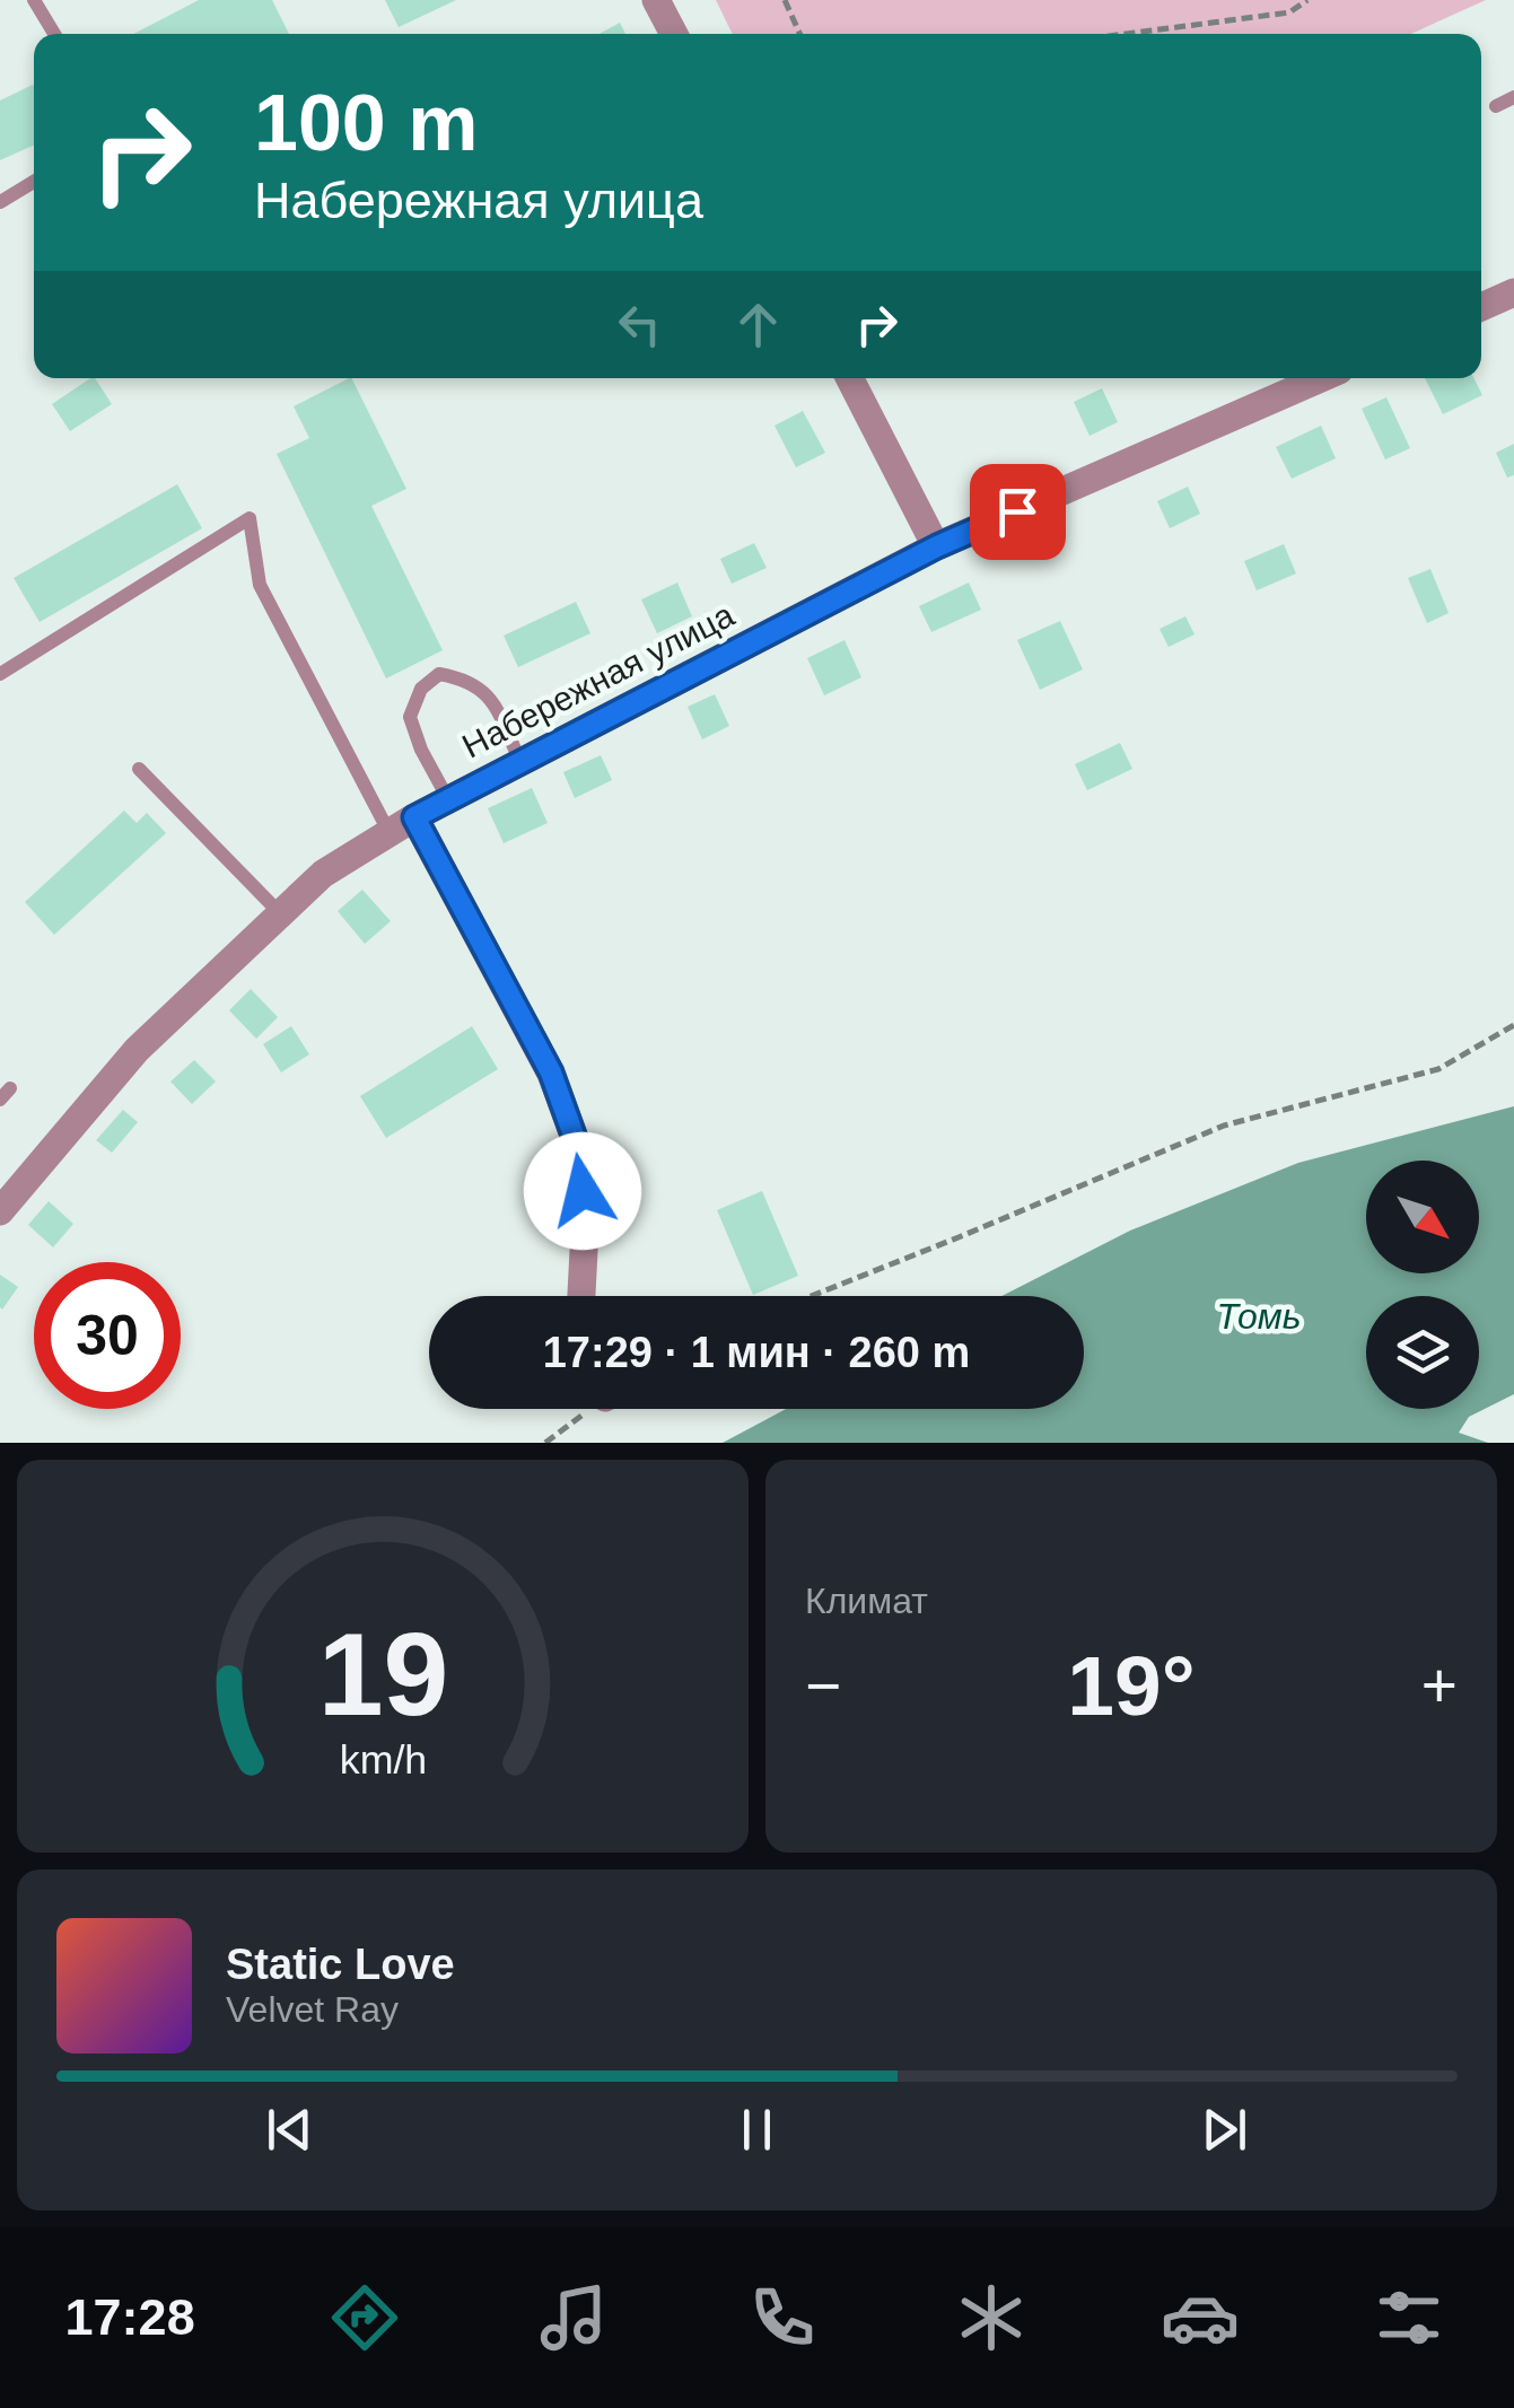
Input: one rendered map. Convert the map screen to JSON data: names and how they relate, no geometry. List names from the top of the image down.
{
  "streets": {
    "street": ["Набережная улица"]
  },
  "water": ["Томь"],
  "north": "bottom right",
  "page": {
    "turn": ["100 m", "Набережная улица"],
    "limit": "30",
    "trip": "17:29 · 1 мин · 260 m",
    "tile": "Климат",
    "heat": ["−", "19°", "+"],
    "song": ["Static Love", "Velvet Ray"],
    "tabs": "17:28",
    "gauge": ["19", "km/h"]
  }
}
